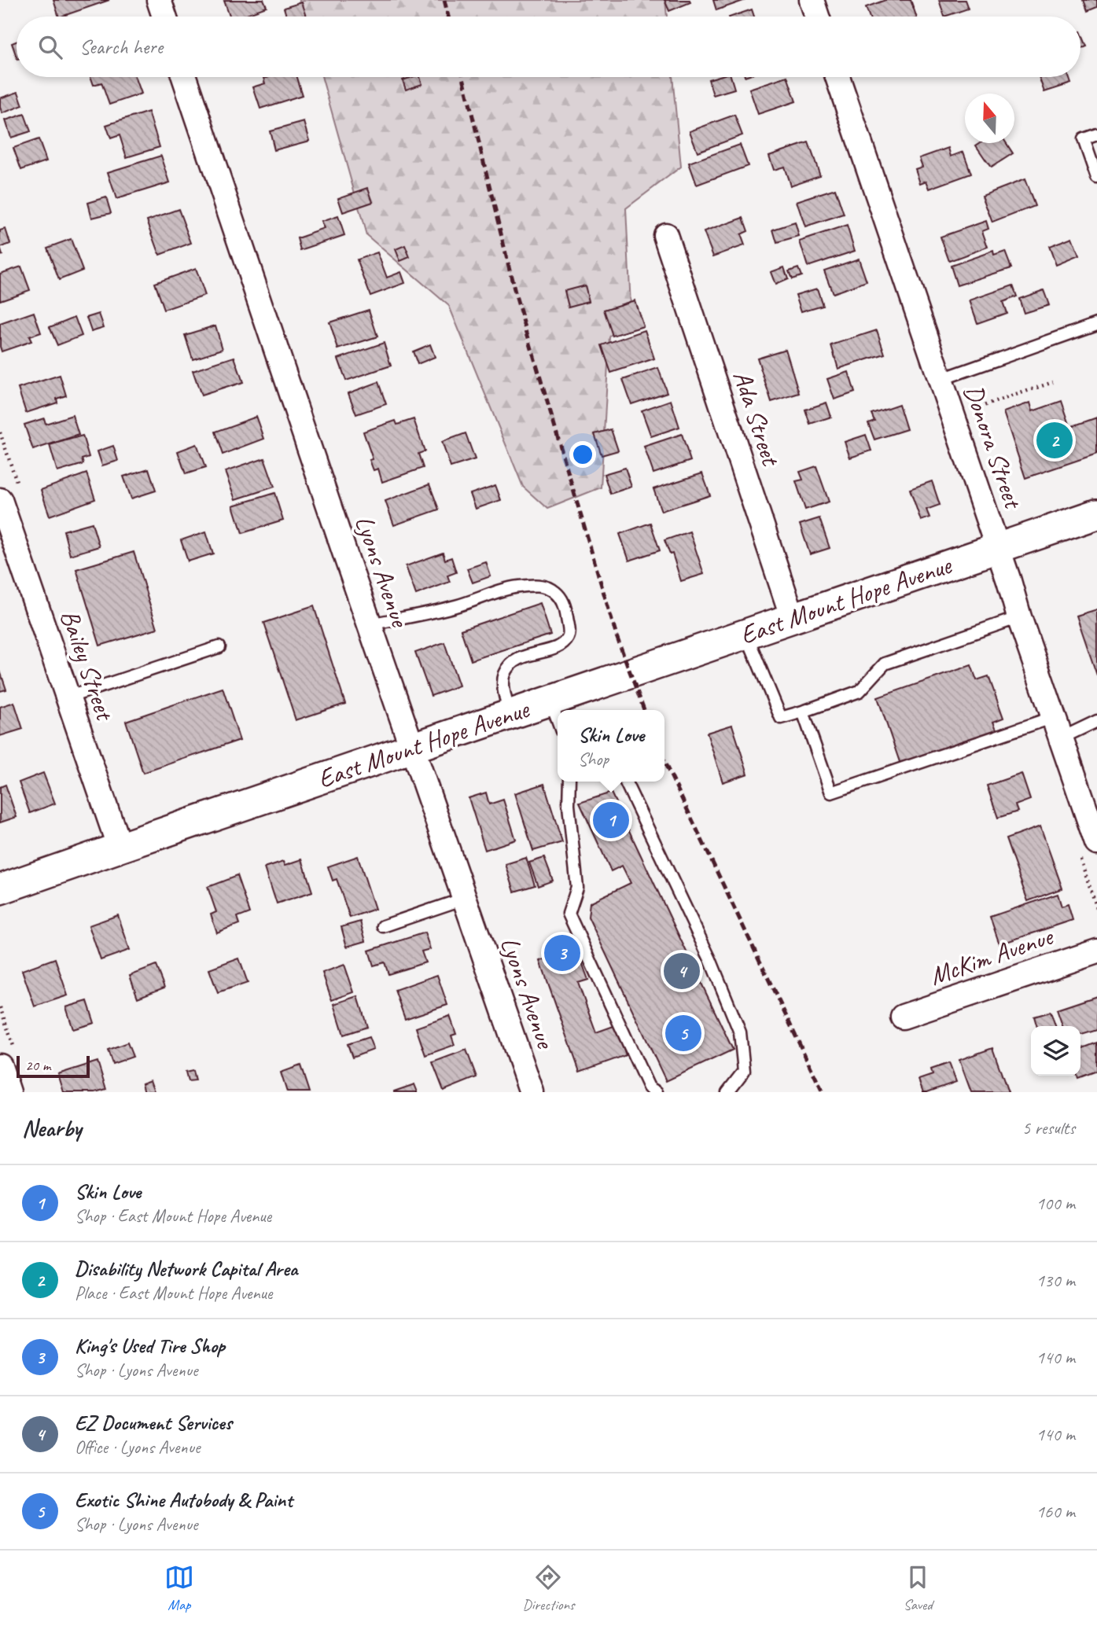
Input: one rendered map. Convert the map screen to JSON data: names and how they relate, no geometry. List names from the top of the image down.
{
  "streets": {
    "street": [
      "Ada Street",
      "Donora Street",
      "Lyons Avenue",
      "East Mount Hope Avenue",
      "Bailey Street",
      "McKim Avenue"
    ]
  },
  "crossings": [
    ["Ada Street", "East Mount Hope Avenue"],
    ["Donora Street", "East Mount Hope Avenue"],
    ["Lyons Avenue", "East Mount Hope Avenue"],
    ["East Mount Hope Avenue", "Bailey Street"]
  ],
  "scale_bar": "20 m",
  "north": "top",
  "page": {
    "search": "Search here",
    "pins": [
      "2",
      "1",
      "3",
      "4",
      "5"
    ],
    "popup": ["Skin Love", "Shop"],
    "scale": "20 m",
    "heading": ["Nearby", "5 results"],
    "list": [
      {
        "mark": "1",
        "name": "Skin Love",
        "note": "Shop · East Mount Hope Avenue",
        "value": "100 m"
      },
      {
        "mark": "2",
        "name": "Disability Network Capital Area",
        "note": "Place · East Mount Hope Avenue",
        "value": "130 m"
      },
      {
        "mark": "3",
        "name": "King's Used Tire Shop",
        "note": "Shop · Lyons Avenue",
        "value": "140 m"
      },
      {
        "mark": "4",
        "name": "EZ Document Services",
        "note": "Office · Lyons Avenue",
        "value": "140 m"
      },
      {
        "mark": "5",
        "name": "Exotic Shine Autobody & Paint",
        "note": "Shop · Lyons Avenue",
        "value": "160 m"
      }
    ],
    "nav": ["Map", "Directions", "Saved"]
  }
}
